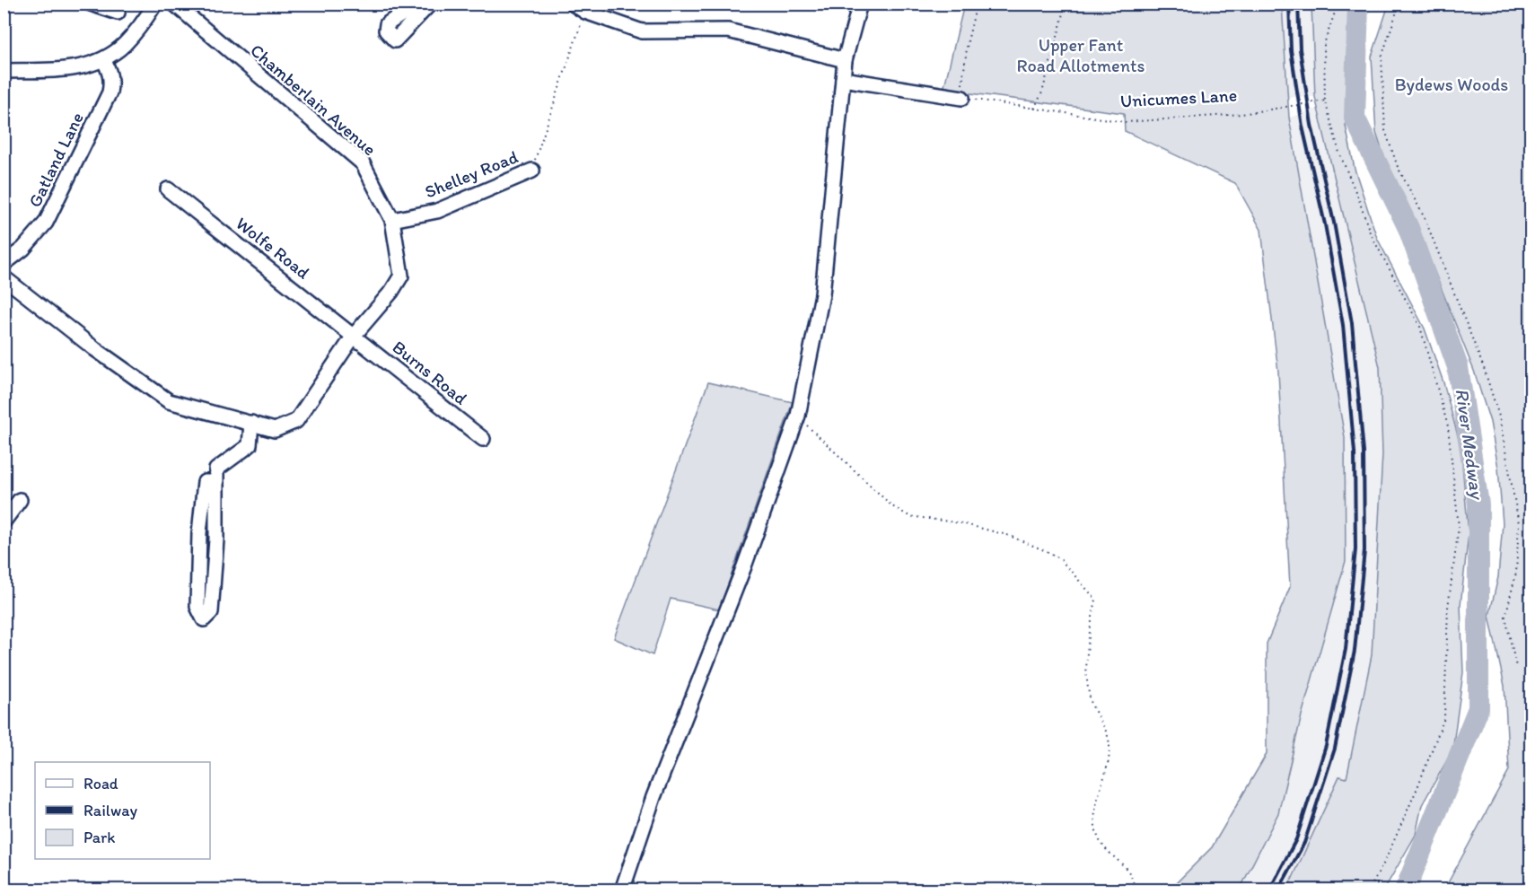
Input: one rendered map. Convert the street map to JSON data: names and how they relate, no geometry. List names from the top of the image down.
{
  "streets": {
    "street": [
      "Chamberlain Avenue",
      "Gatland Lane",
      "Shelley Road",
      "Wolfe Road",
      "Burns Road"
    ],
    "path": ["Unicumes Lane"]
  },
  "crossings": [
    ["Chamberlain Avenue", "Shelley Road"],
    ["Chamberlain Avenue", "Wolfe Road"],
    ["Chamberlain Avenue", "Burns Road"],
    ["Wolfe Road", "Burns Road"]
  ],
  "water": ["River Medway"],
  "parks": ["Upper Fant Road Allotments", "Bydews Woods"],
  "legend": ["Road", "Railway", "Park"]
}
